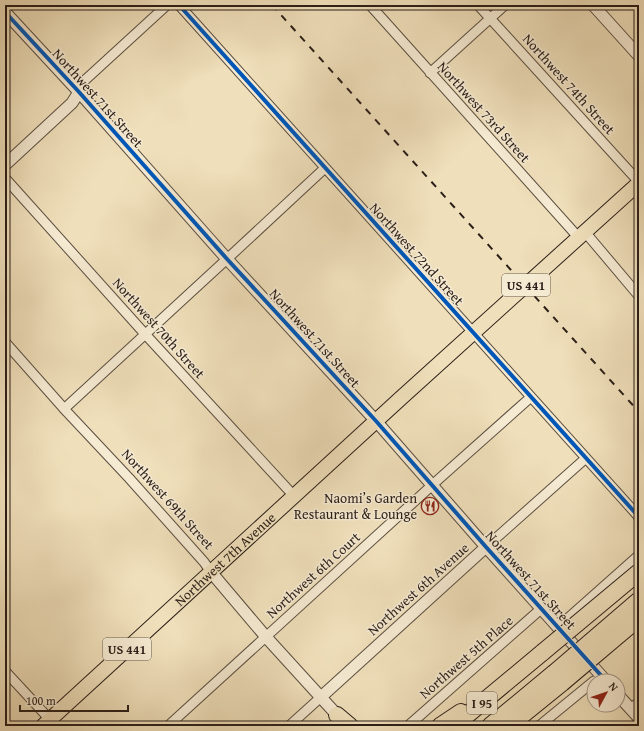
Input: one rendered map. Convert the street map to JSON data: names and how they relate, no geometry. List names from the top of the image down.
{
  "streets": {
    "highway": ["I 95"],
    "main road": ["US 441", "Northwest 7th Avenue"],
    "street": [
      "Northwest 74th Street",
      "Northwest 71st Street",
      "Northwest 73rd Street",
      "Northwest 72nd Street",
      "Northwest 70th Street",
      "Northwest 69th Street",
      "Northwest 6th Court",
      "Northwest 6th Avenue",
      "Northwest 5th Place"
    ]
  },
  "crossings": [
    ["Northwest 74th Street", "Northwest 7th Avenue"],
    ["Northwest 71st Street", "Northwest 7th Avenue"],
    ["Northwest 71st Street", "Northwest 6th Court"],
    ["Northwest 71st Street", "Northwest 6th Avenue"],
    ["Northwest 71st Street", "Northwest 5th Place"],
    ["Northwest 73rd Street", "Northwest 7th Avenue"],
    ["Northwest 72nd Street", "Northwest 7th Avenue"],
    ["Northwest 72nd Street", "Northwest 6th Court"],
    ["Northwest 72nd Street", "Northwest 6th Avenue"],
    ["Northwest 70th Street", "Northwest 7th Avenue"],
    ["Northwest 69th Street", "Northwest 7th Avenue"],
    ["Northwest 69th Street", "Northwest 6th Court"],
    ["Northwest 69th Street", "Northwest 6th Avenue"]
  ],
  "places": {
    "restaurant": ["Naomi’s Garden Restaurant & Lounge"]
  },
  "scale_bar": "100 m",
  "north": "top right"
}
